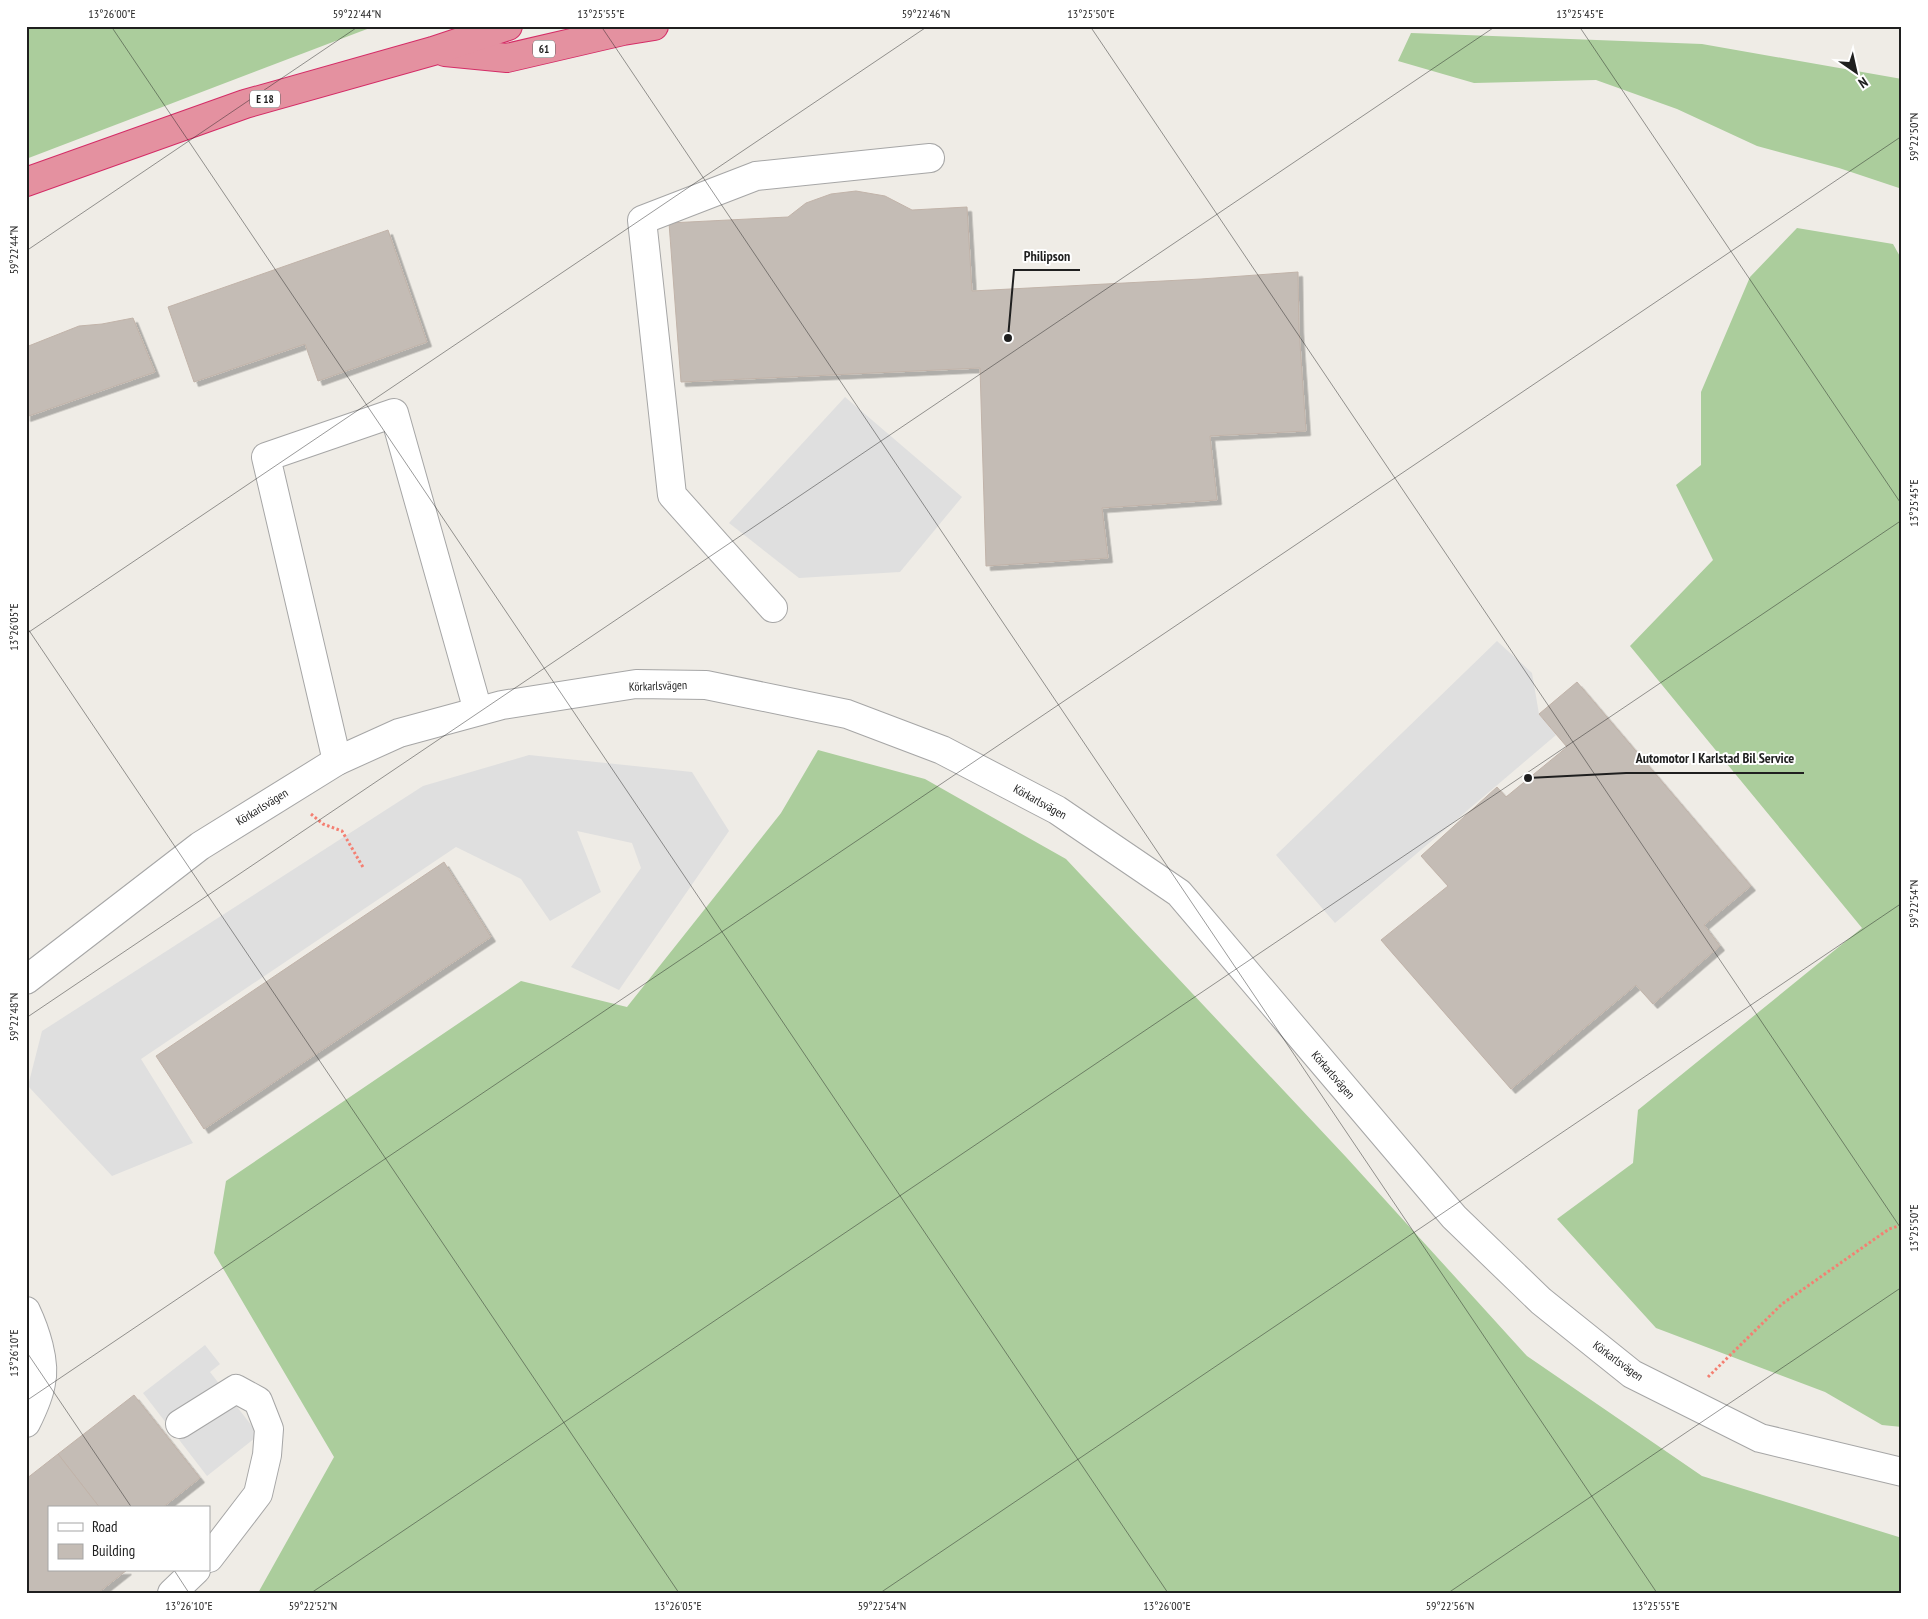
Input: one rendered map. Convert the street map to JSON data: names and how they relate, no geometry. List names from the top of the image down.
{
  "streets": {
    "highway": ["61", "E 18"],
    "street": ["Körkarlsvägen"]
  },
  "crossings": [
    ["61", "E 18"]
  ],
  "places": ["Philipson", "Automotor I Karlstad Bil Service"],
  "legend": ["Road", "Building"],
  "north": "bottom right",
  "coordinates": [
    "13°26'00\"E",
    "59°22'44\"N",
    "13°25'55\"E",
    "59°22'46\"N",
    "13°25'50\"E",
    "13°25'45\"E",
    "59°22'50\"N",
    "13°26'05\"E",
    "59°22'54\"N",
    "59°22'48\"N",
    "13°26'10\"E",
    "59°22'52\"N",
    "59°22'56\"N"
  ]
}
